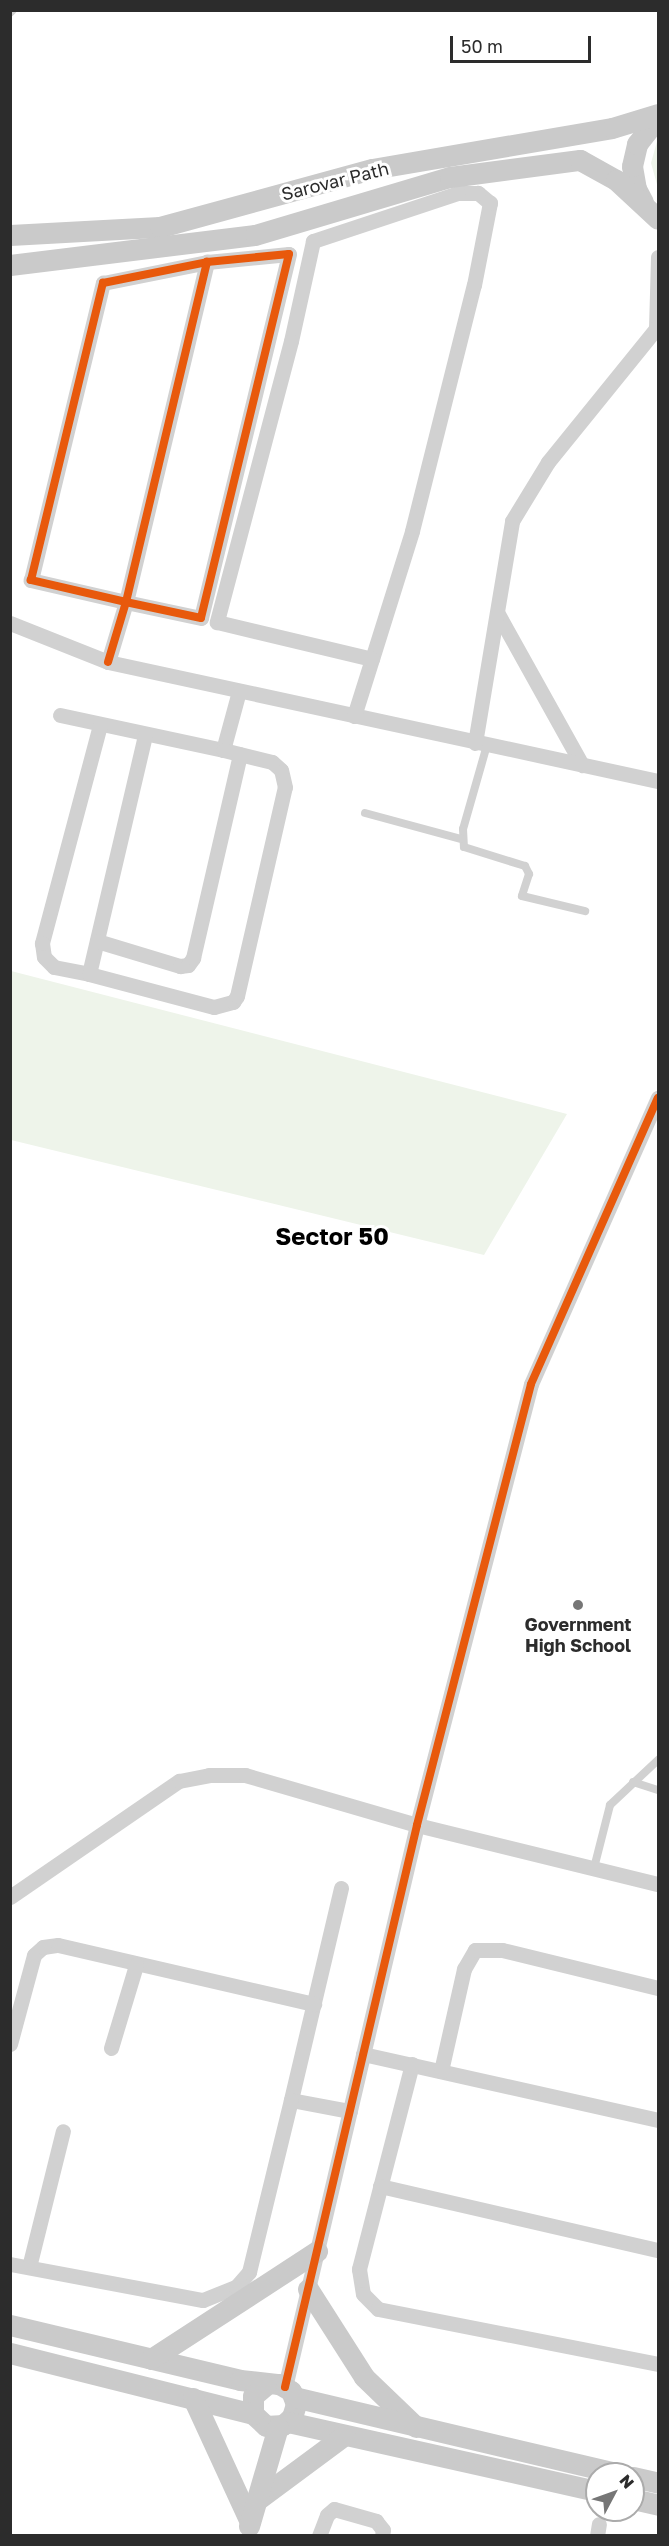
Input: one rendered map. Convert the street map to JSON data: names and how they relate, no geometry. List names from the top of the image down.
{
  "streets": {
    "main road": ["Sarovar Path"]
  },
  "districts": ["Sector 50"],
  "places": ["Government High School"],
  "scale_bar": "50 m",
  "north": "top right"
}
